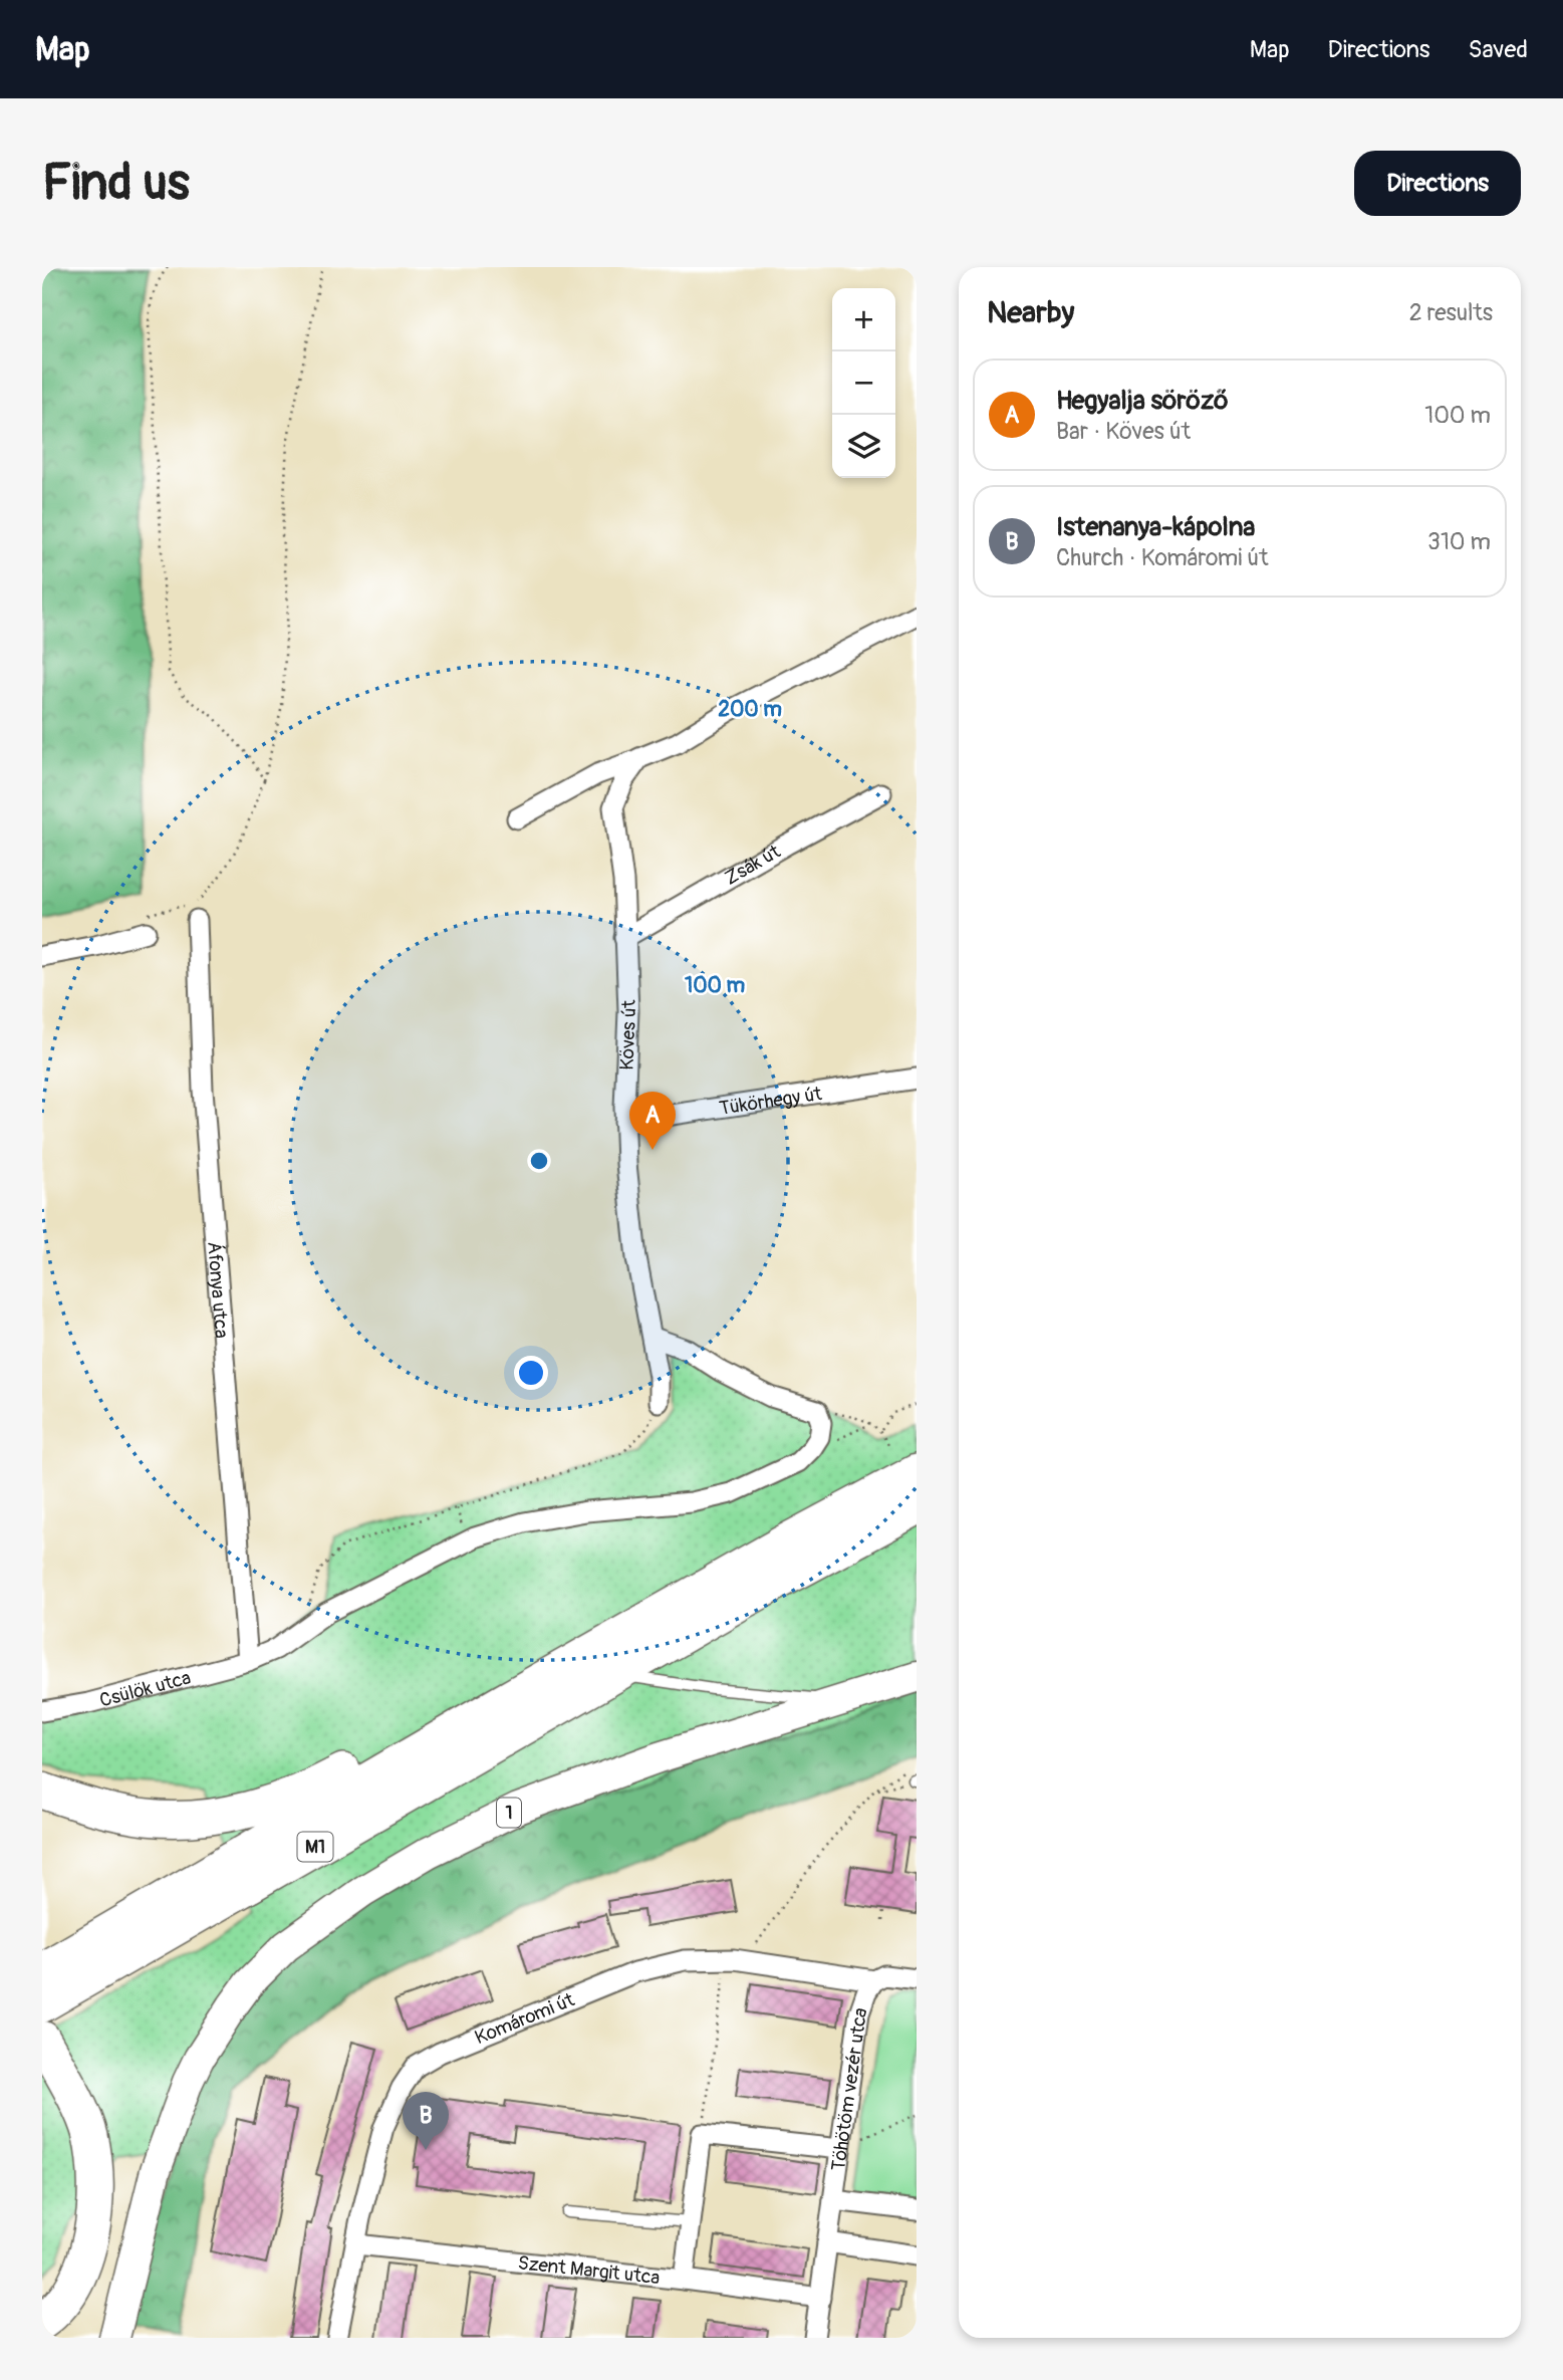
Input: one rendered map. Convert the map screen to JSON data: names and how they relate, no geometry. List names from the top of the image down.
{
  "streets": {
    "highway": ["M1"],
    "main road": ["1"],
    "street": [
      "Zsák út",
      "Köves út",
      "Tükörhegy út",
      "Áfonya utca",
      "Csülök utca",
      "Komáromi út",
      "Töhötöm vezér utca",
      "Szent Margit utca"
    ]
  },
  "crossings": [
    ["Zsák út", "Köves út"],
    ["Köves út", "Tükörhegy út"],
    ["Áfonya utca", "Csülök utca"],
    ["Komáromi út", "Töhötöm vezér utca"],
    ["Komáromi út", "Szent Margit utca"],
    ["Töhötöm vezér utca", "Szent Margit utca"]
  ],
  "page": {
    "header": "Map",
    "nav": ["Map", "Directions", "Saved"],
    "buttons": "Directions",
    "title": "Find us",
    "heading": ["Nearby", "2 results"],
    "map_buttons": ["+", "−"],
    "list": [
      {
        "mark": "A",
        "name": "Hegyalja söröző",
        "note": "Bar · Köves út",
        "value": "100 m"
      },
      {
        "mark": "B",
        "name": "Istenanya-kápolna",
        "note": "Church · Komáromi út",
        "value": "310 m"
      }
    ],
    "pins": ["A", "B"]
  },
  "rings": ["200 m", "100 m"]
}
